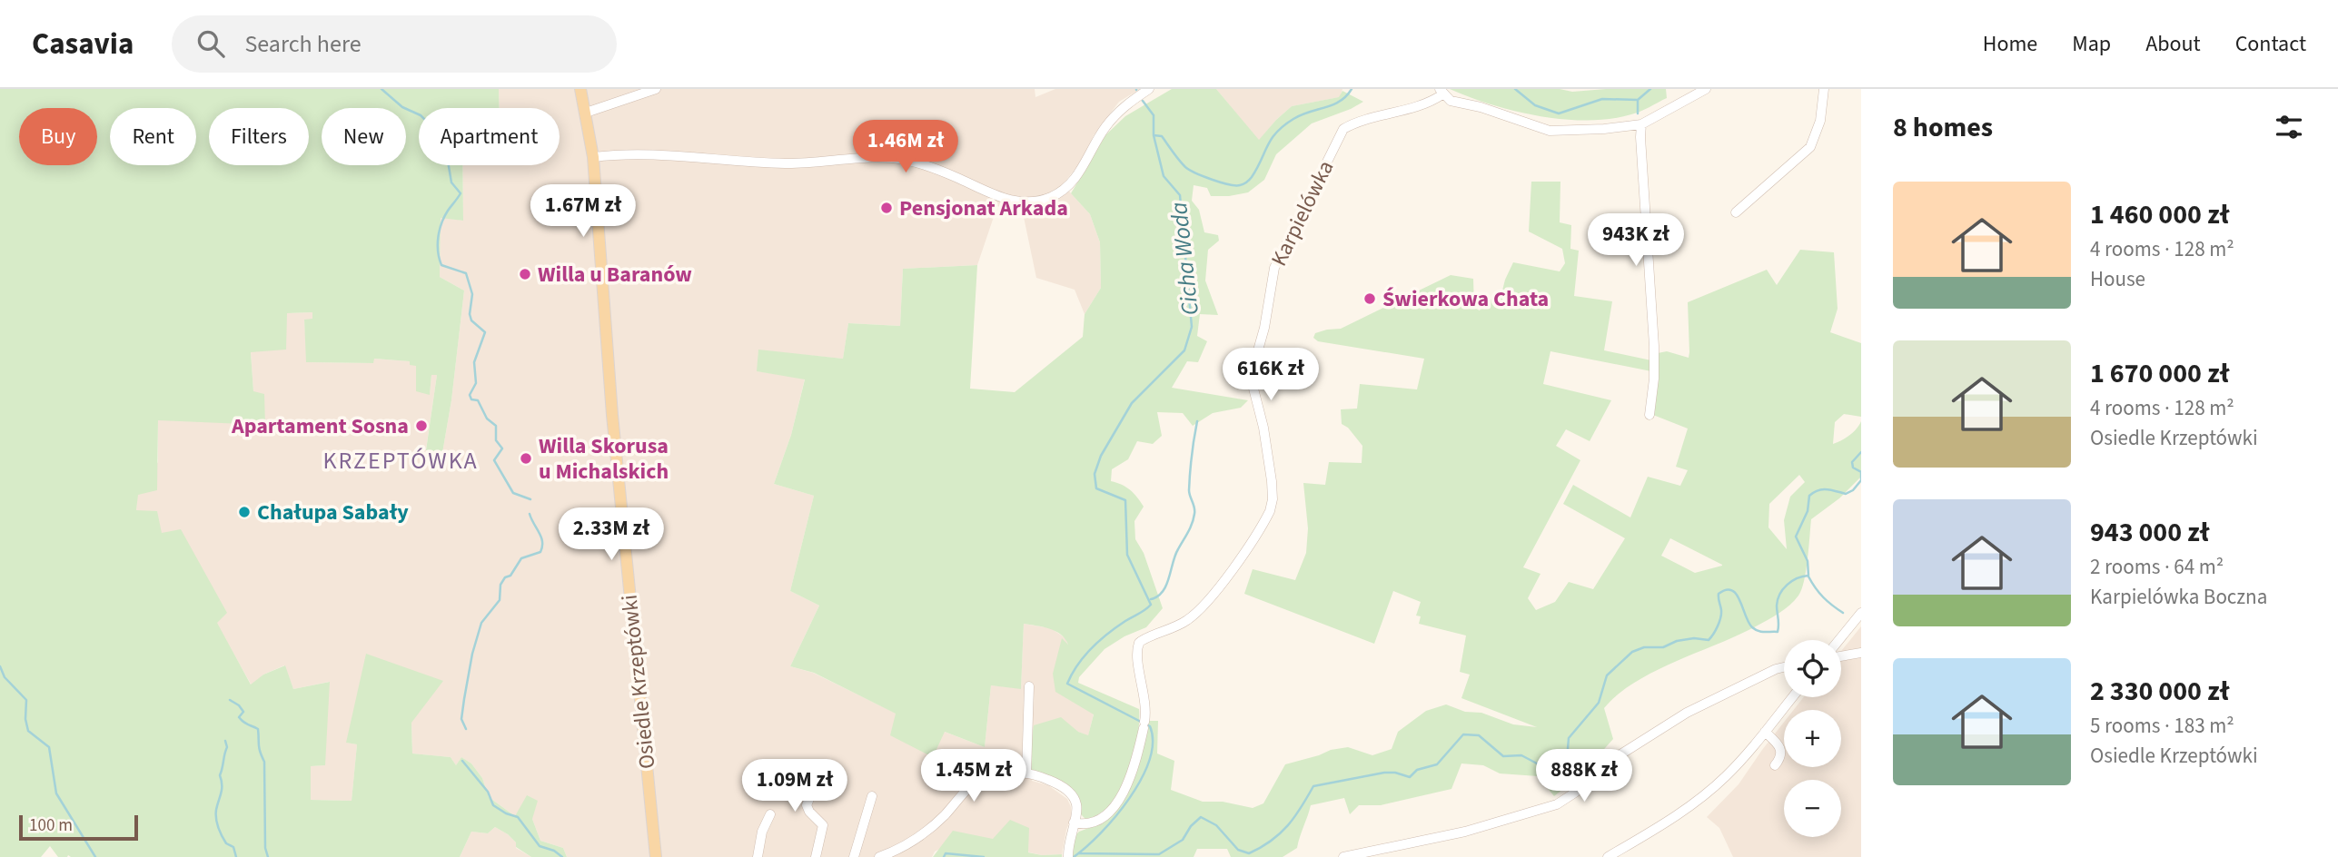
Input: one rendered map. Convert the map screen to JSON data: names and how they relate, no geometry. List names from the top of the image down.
{
  "streets": {
    "main road": ["Osiedle Krzeptówki"],
    "street": ["Karpielówka"]
  },
  "districts": ["KRZEPTÓWKA"],
  "water": ["Cicha Woda"],
  "places": [
    "Pensjonat Arkada",
    "Willa u Baranów",
    "Świerkowa Chata",
    "Apartament Sosna",
    "Willa Skorusa u Michalskich",
    "Chałupa Sabały"
  ],
  "scale_bar": "100 m",
  "page": {
    "header": "Casavia",
    "search": "Search here",
    "nav": [
      "Home",
      "Map",
      "About",
      "Contact"
    ],
    "heading": "8 homes",
    "chip": [
      "Buy",
      "Rent",
      "Filters",
      "New",
      "Apartment"
    ],
    "price": [
      "1.46M zł",
      "1.67M zł",
      "943K zł",
      "616K zł",
      "2.33M zł",
      "1.45M zł",
      "888K zł",
      "1.09M zł"
    ],
    "list": [
      {
        "name": "1 460 000 zł",
        "note": "4 rooms · 128 m² · House"
      },
      {
        "name": "1 670 000 zł",
        "note": "4 rooms · 128 m² · Osiedle Krzeptówki"
      },
      {
        "name": "943 000 zł",
        "note": "2 rooms · 64 m² · Karpielówka Boczna"
      },
      {
        "name": "2 330 000 zł",
        "note": "5 rooms · 183 m² · Osiedle Krzeptówki"
      }
    ],
    "map_buttons": ["+", "−"],
    "scale": "100 m"
  }
}
